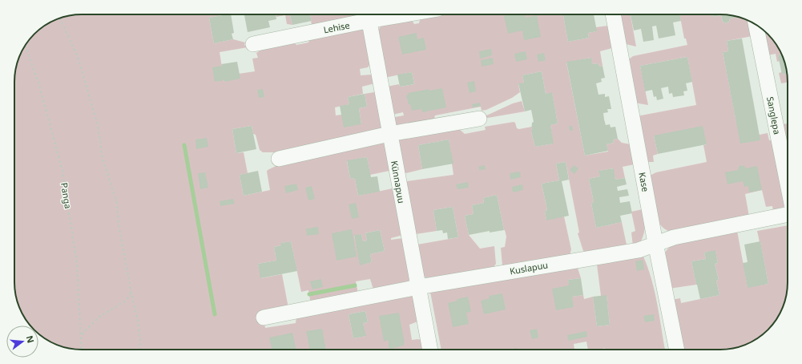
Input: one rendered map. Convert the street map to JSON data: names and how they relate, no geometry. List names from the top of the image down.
{
  "streets": {
    "street": [
      "Lehise",
      "Sanglepa",
      "Künnapuu",
      "Kase",
      "Kuslapuu"
    ],
    "path": ["Panga"]
  },
  "crossings": [
    ["Lehise", "Künnapuu"],
    ["Künnapuu", "Kuslapuu"],
    ["Kase", "Kuslapuu"]
  ],
  "north": "right"
}
